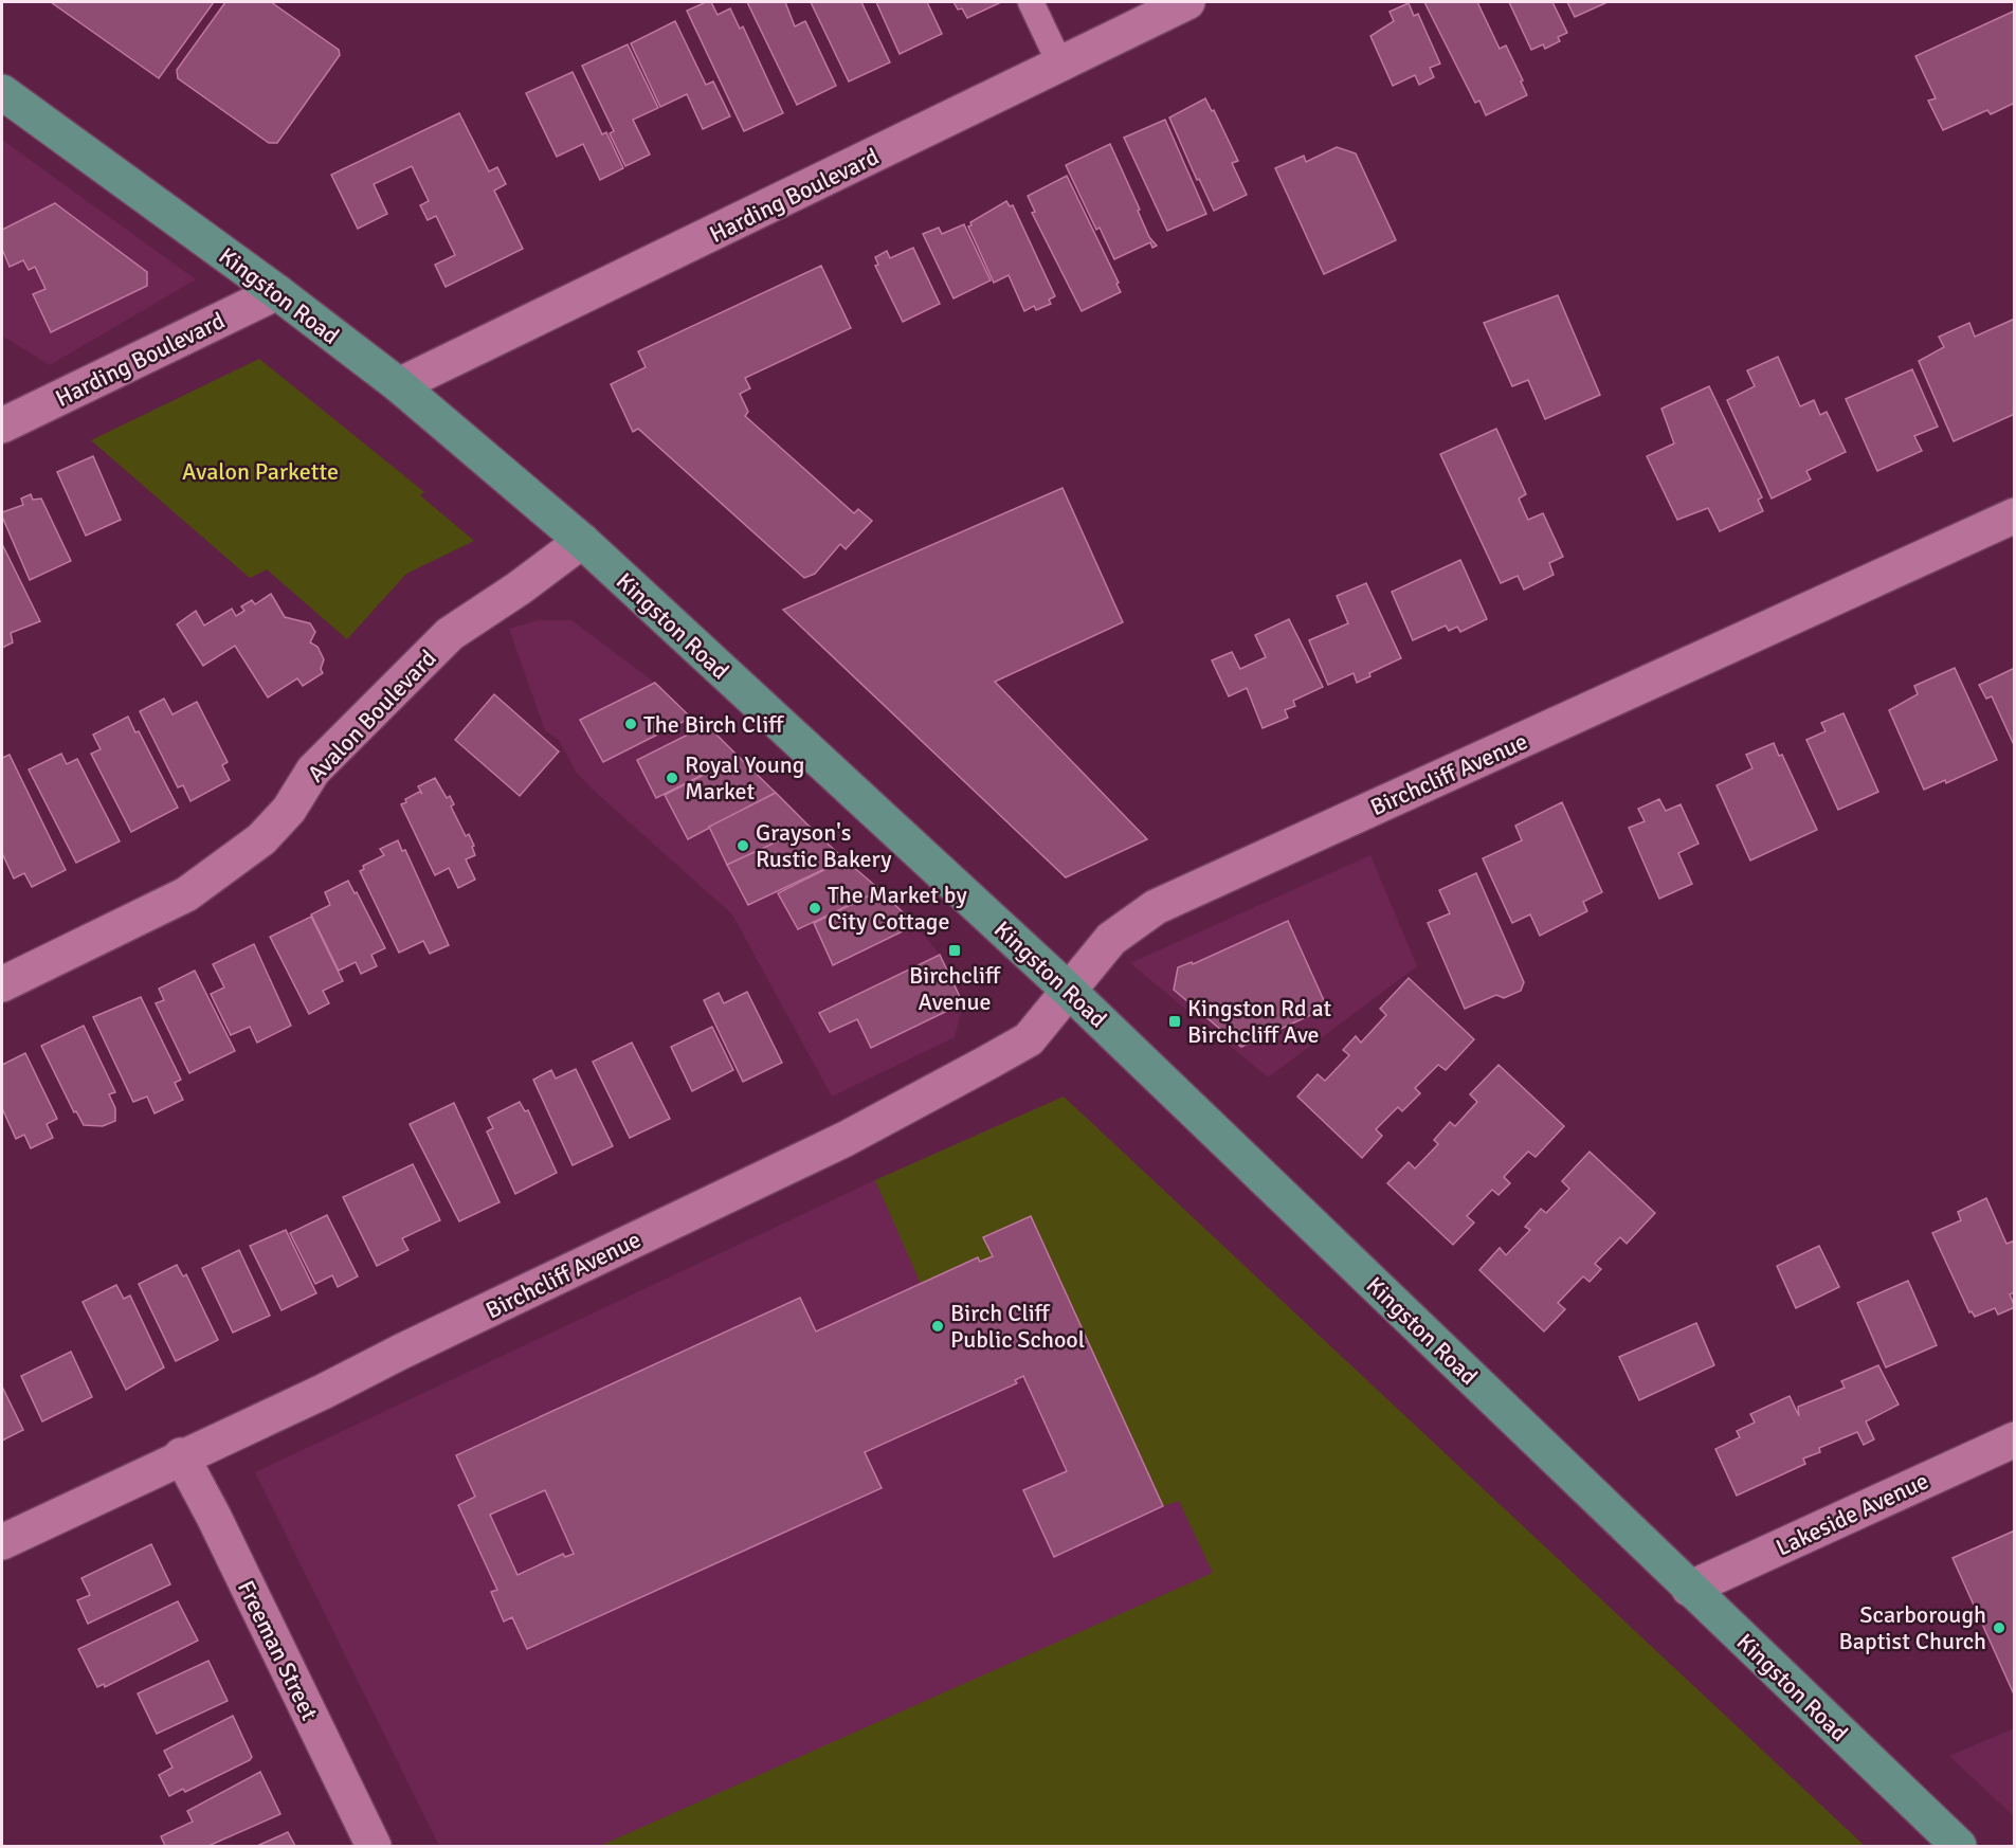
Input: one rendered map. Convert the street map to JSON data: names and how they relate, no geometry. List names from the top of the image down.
{
  "streets": {
    "main road": ["Kingston Road"],
    "street": [
      "Harding Boulevard",
      "Avalon Boulevard",
      "Birchcliff Avenue",
      "Lakeside Avenue",
      "Freeman Street"
    ]
  },
  "crossings": [
    ["Harding Boulevard", "Kingston Road"],
    ["Kingston Road", "Avalon Boulevard"],
    ["Kingston Road", "Birchcliff Avenue"],
    ["Kingston Road", "Lakeside Avenue"],
    ["Birchcliff Avenue", "Freeman Street"]
  ],
  "parks": ["Avalon Parkette"],
  "places": {
    "other": [
      "The Birch Cliff",
      "Royal Young Market",
      "Grayson's Rustic Bakery",
      "The Market by City Cottage",
      "Birch Cliff Public School",
      "Scarborough Baptist Church"
    ],
    "transit": ["Birchcliff Avenue", "Kingston Rd at Birchcliff Ave"]
  }
}
